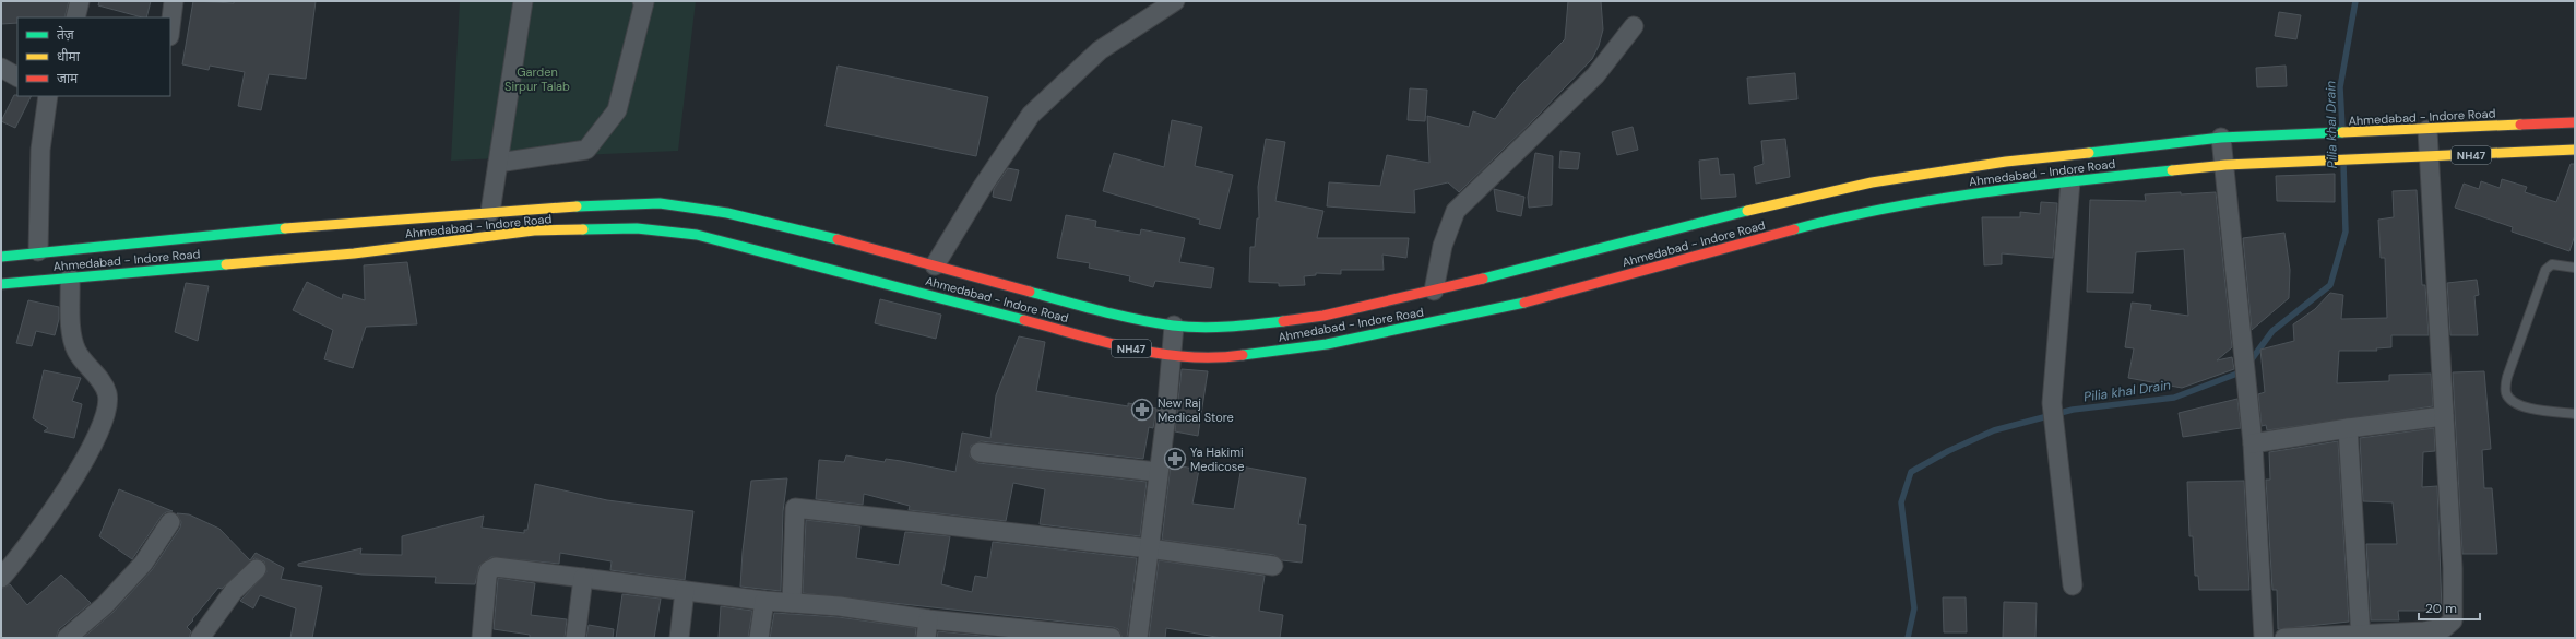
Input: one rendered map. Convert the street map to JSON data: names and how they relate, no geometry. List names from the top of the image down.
{
  "streets": {
    "highway": ["Ahmedabad - Indore Road", "NH47"]
  },
  "water": ["Pilia khal Drain"],
  "parks": ["Garden Sirpur Talab"],
  "places": {
    "pharmacy": ["New Raj Medical Store", "Ya Hakimi Medicose"]
  },
  "legend": ["तेज़", "धीमा", "जाम"],
  "scale_bar": "20 m"
}
